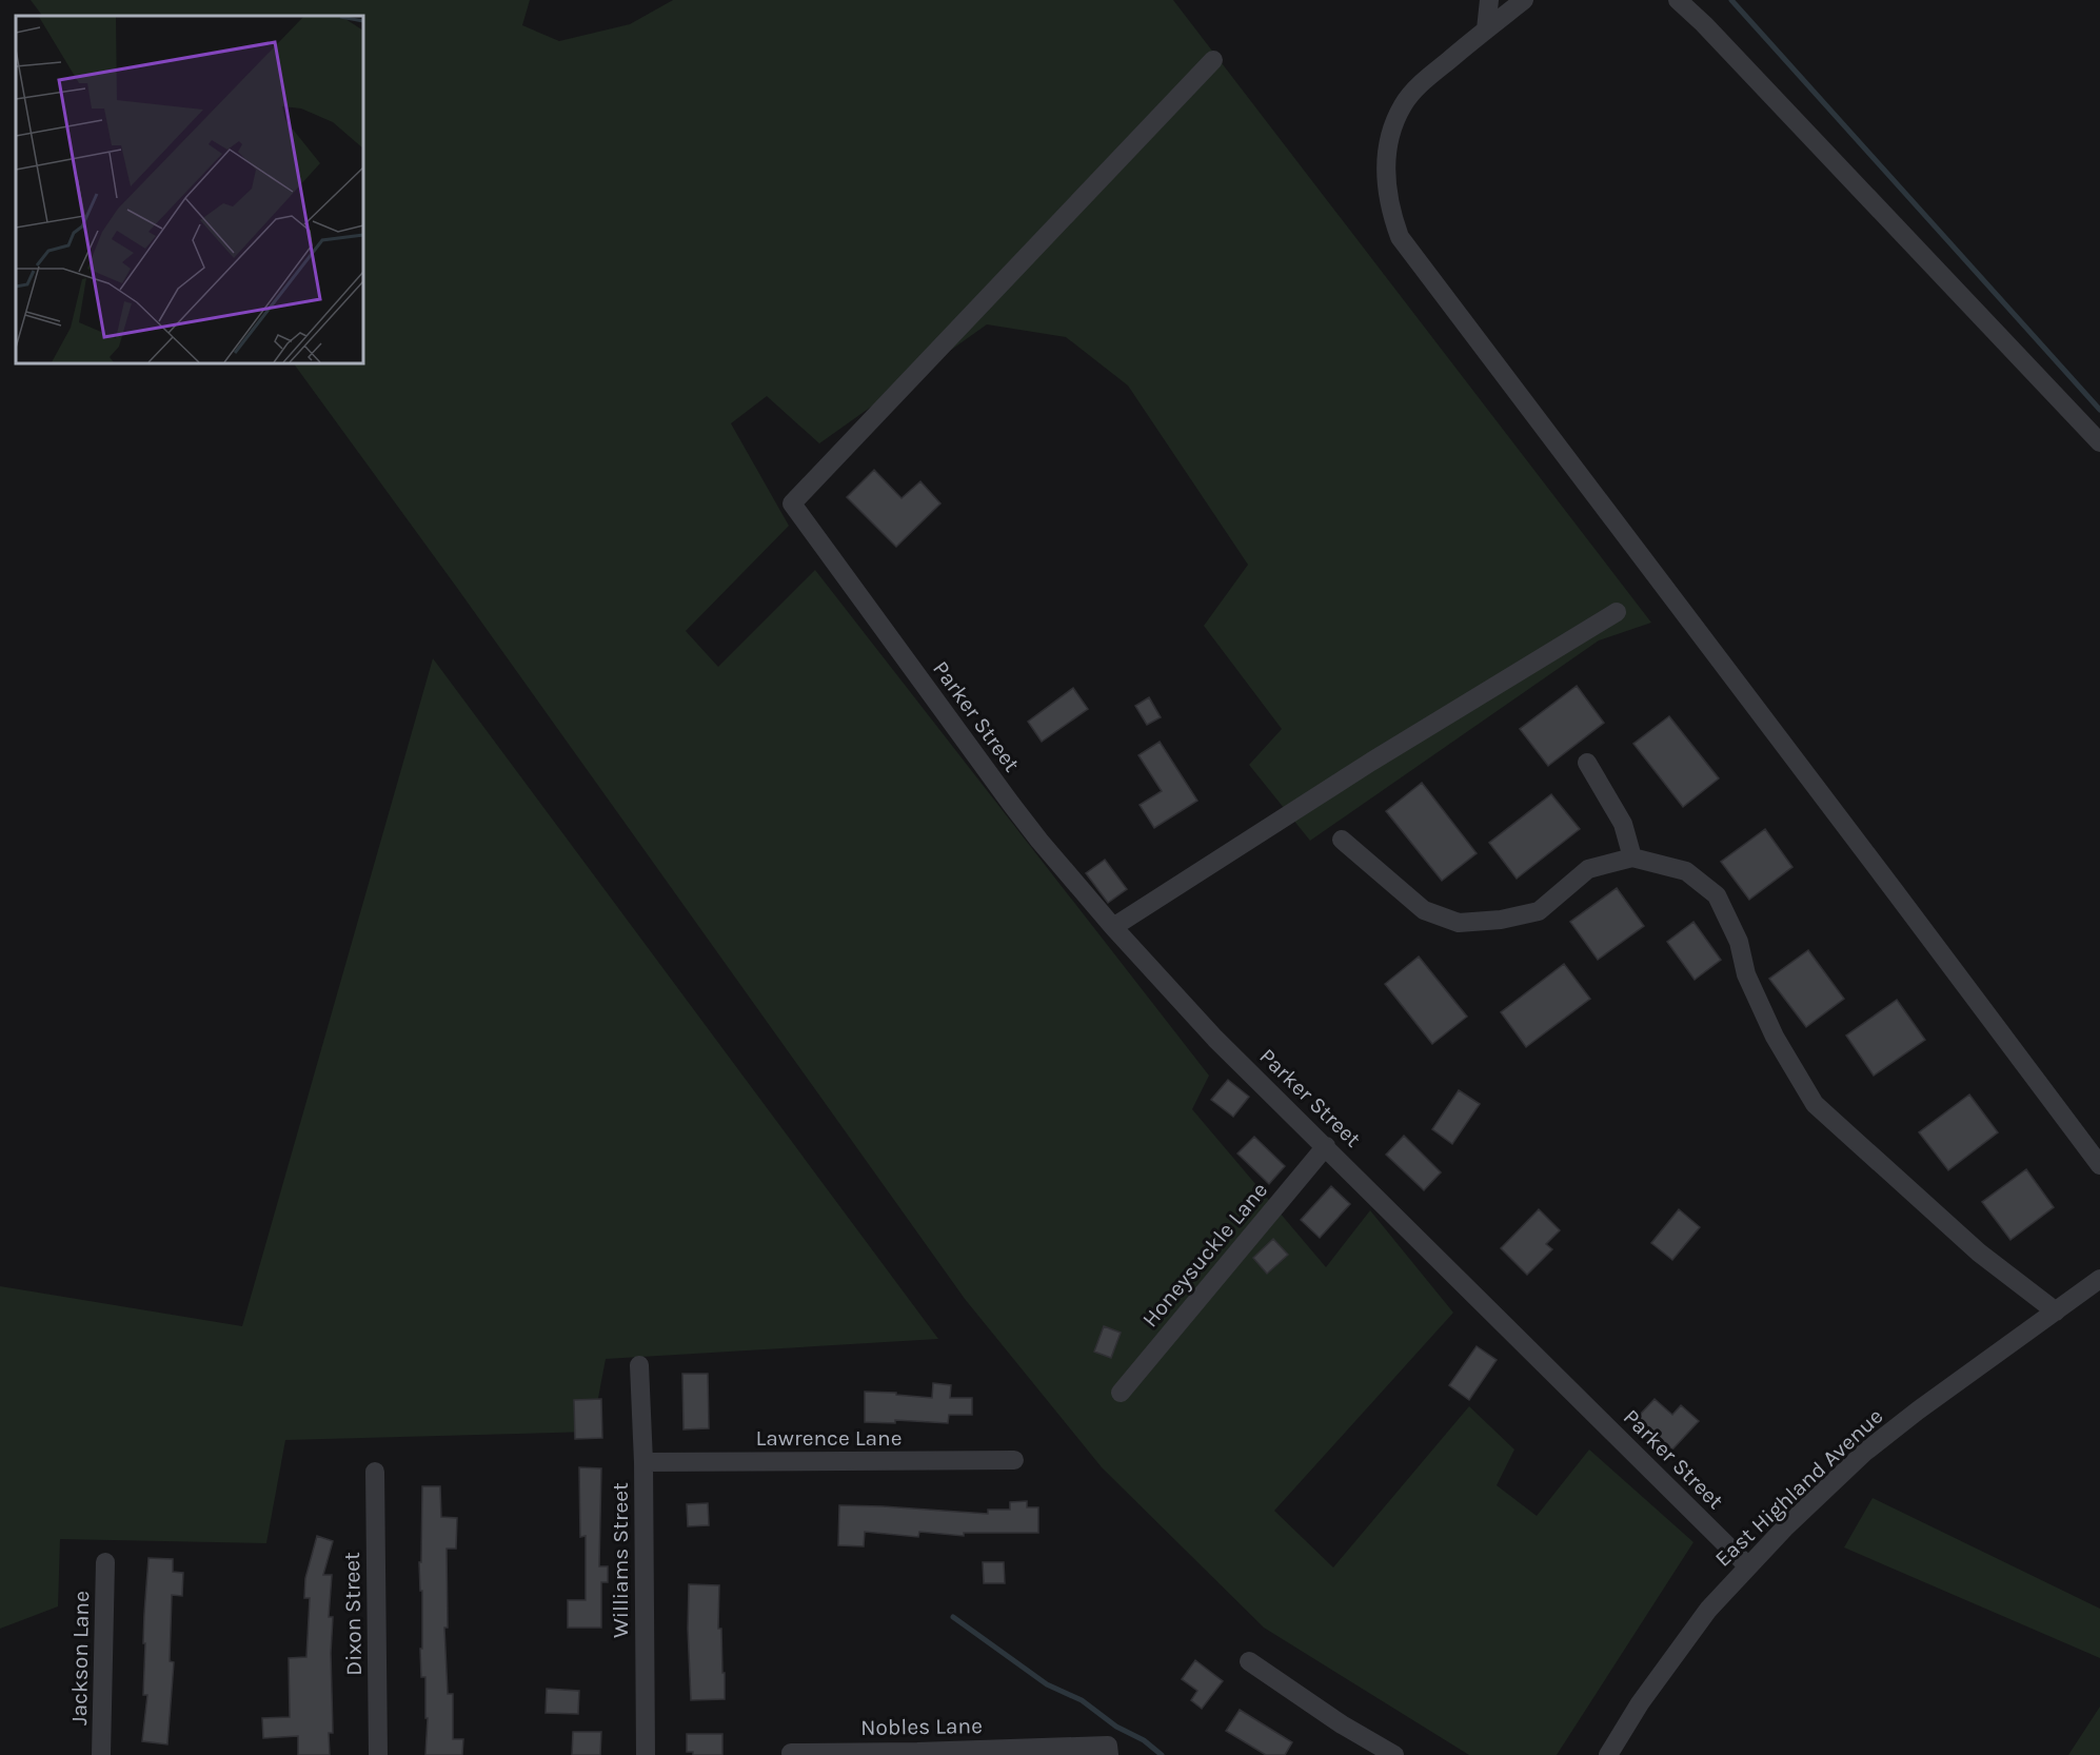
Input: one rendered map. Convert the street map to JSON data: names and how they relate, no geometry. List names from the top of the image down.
{
  "streets": {
    "street": [
      "Parker Street",
      "Honeysuckle Lane",
      "Lawrence Lane",
      "East Highland Avenue",
      "Williams Street",
      "Dixon Street",
      "Jackson Lane",
      "Nobles Lane"
    ]
  },
  "crossings": [
    ["Parker Street", "Honeysuckle Lane"],
    ["Parker Street", "East Highland Avenue"],
    ["Lawrence Lane", "Williams Street"]
  ]
}
